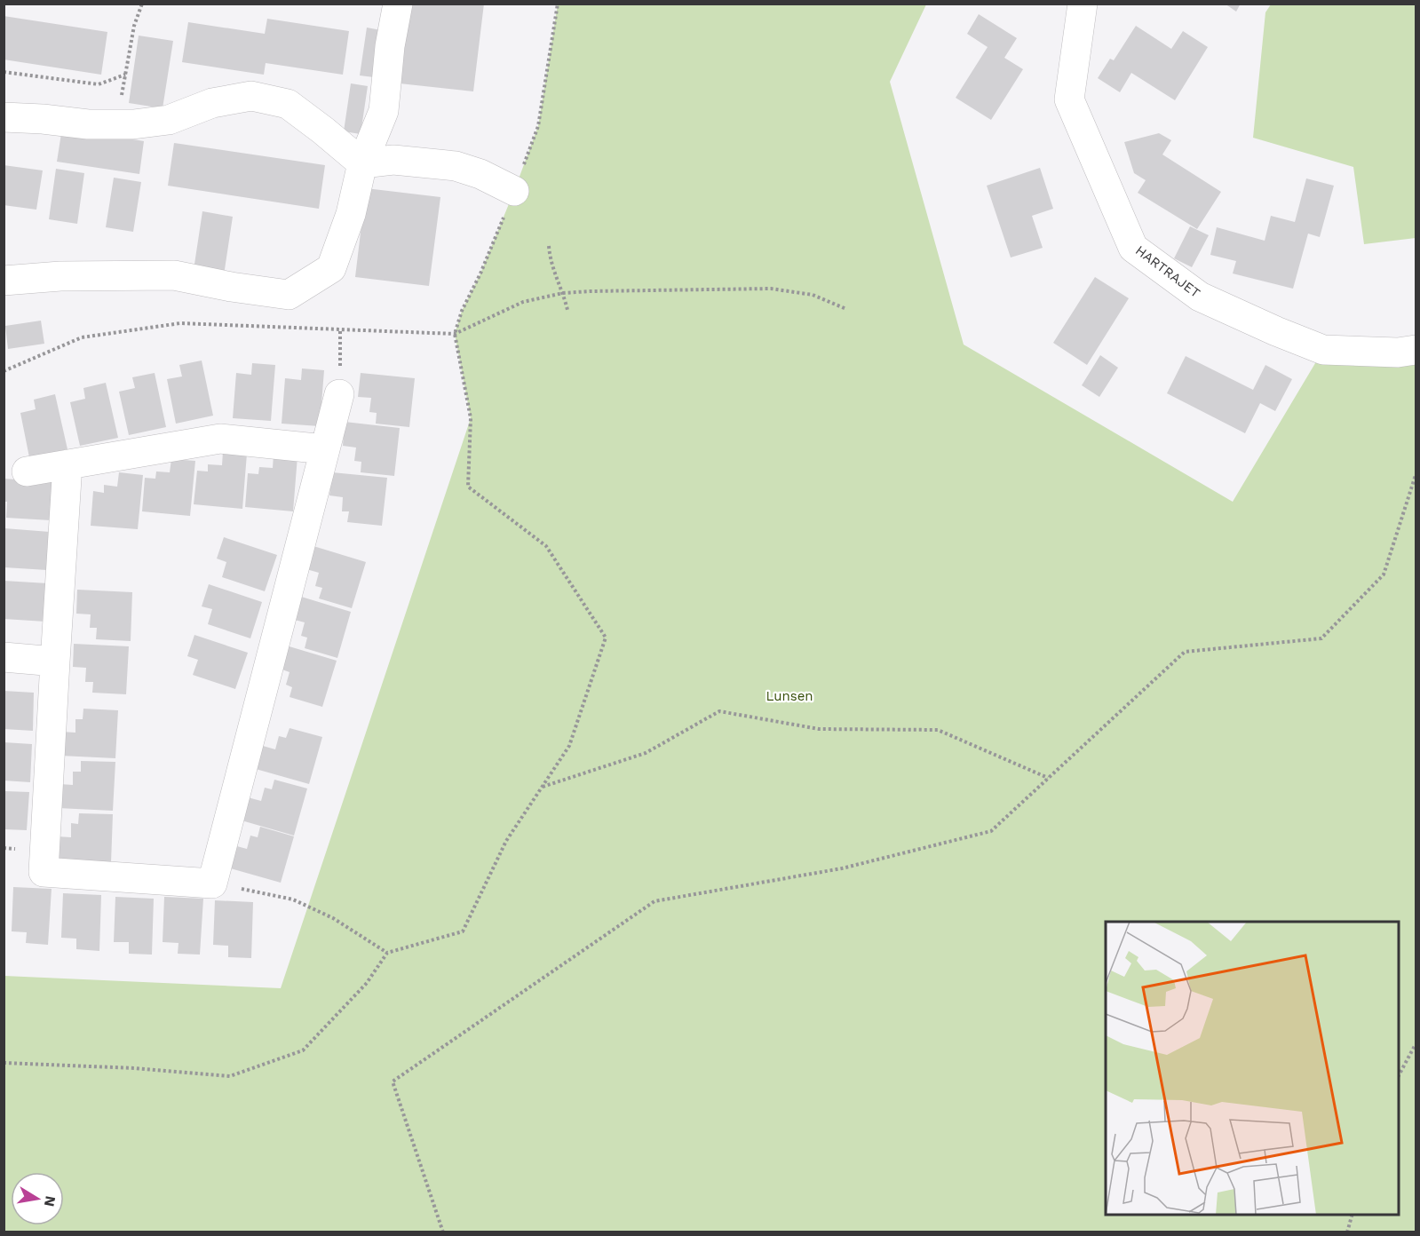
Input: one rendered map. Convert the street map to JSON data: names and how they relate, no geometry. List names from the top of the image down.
{
  "streets": {
    "street": ["HARTRAJET"]
  },
  "parks": ["Lunsen"],
  "north": "right"
}
